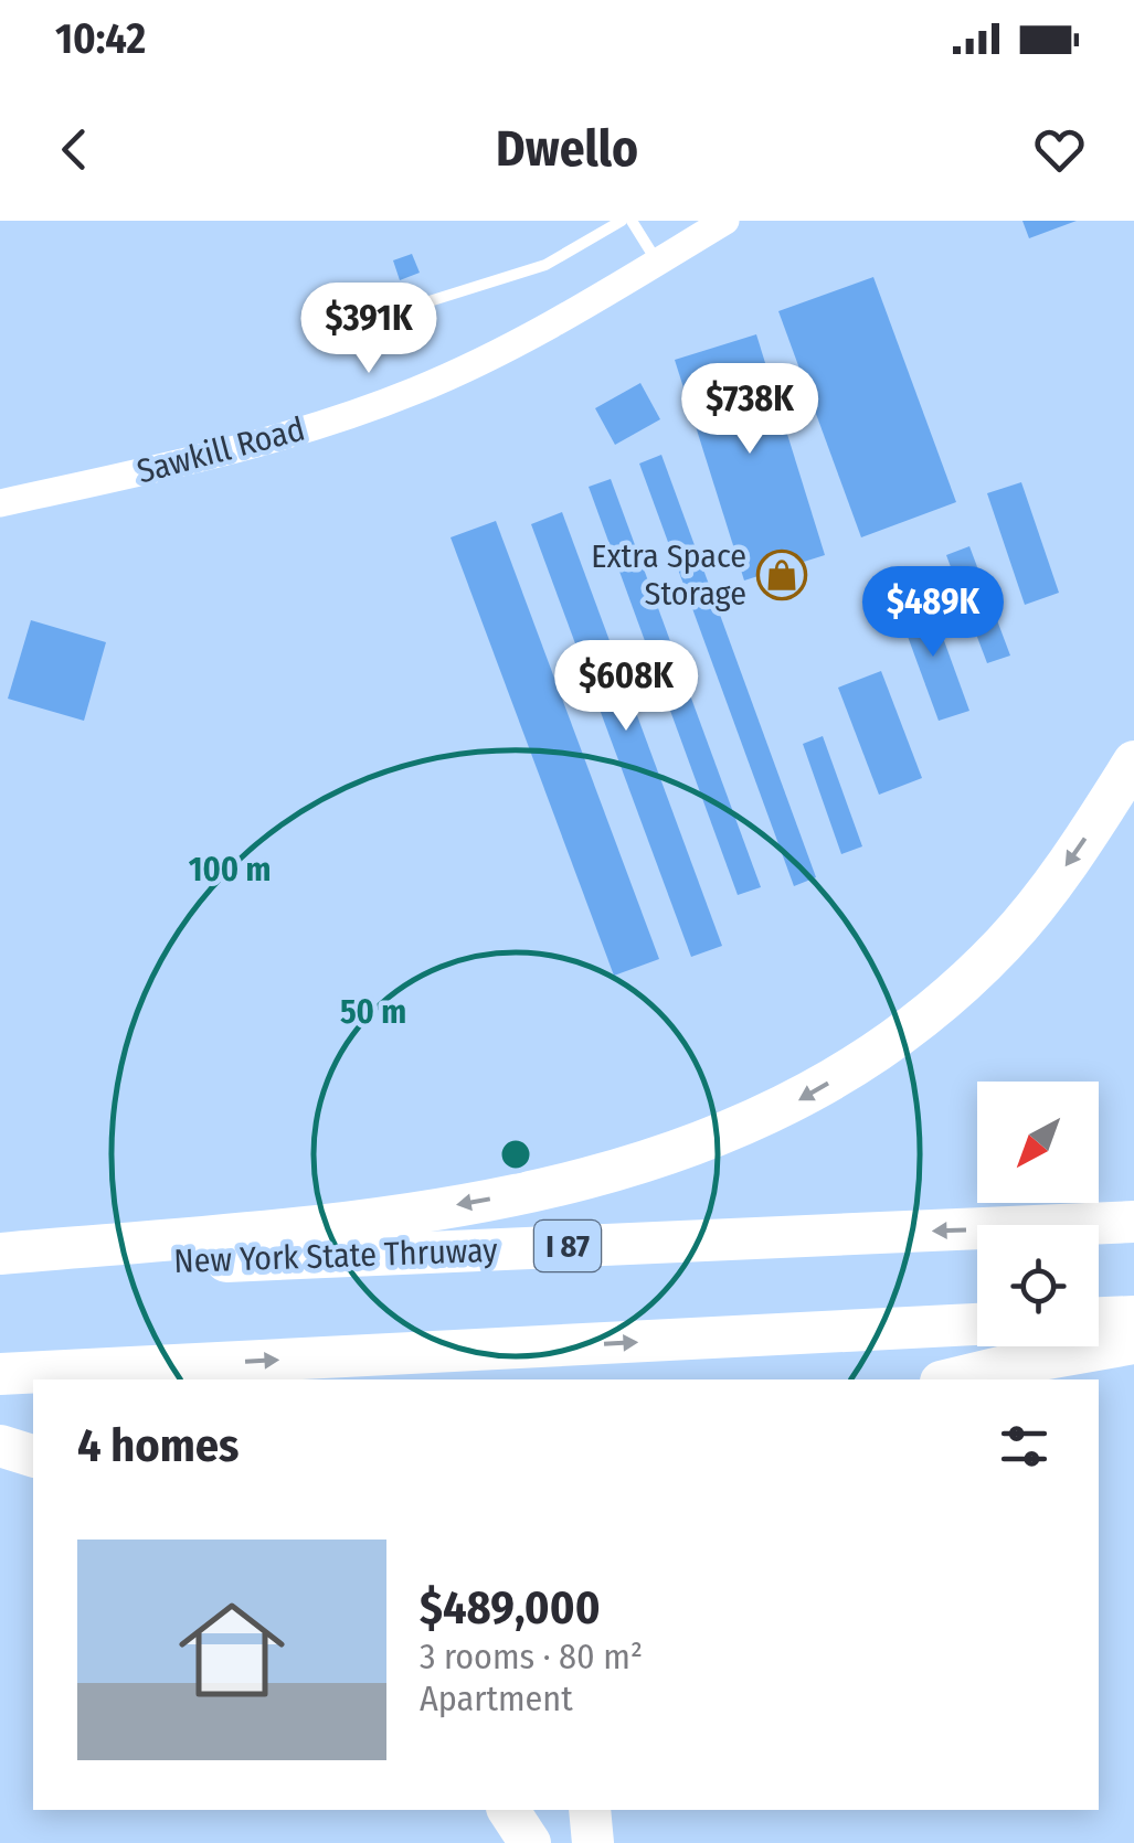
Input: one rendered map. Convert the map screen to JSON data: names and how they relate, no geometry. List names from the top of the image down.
{
  "streets": {
    "highway": ["I 87", "New York State Thruway"],
    "street": ["Sawkill Road"]
  },
  "places": {
    "shop": ["Extra Space Storage"]
  },
  "north": "bottom left",
  "page": {
    "status": "10:42",
    "header": "Dwello",
    "price": [
      "$391K",
      "$738K",
      "$489K",
      "$608K"
    ],
    "heading": "4 homes",
    "list": [
      {
        "name": "$489,000",
        "note": "3 rooms · 80 m² · Apartment"
      }
    ]
  },
  "rings": ["100 m", "50 m"]
}
